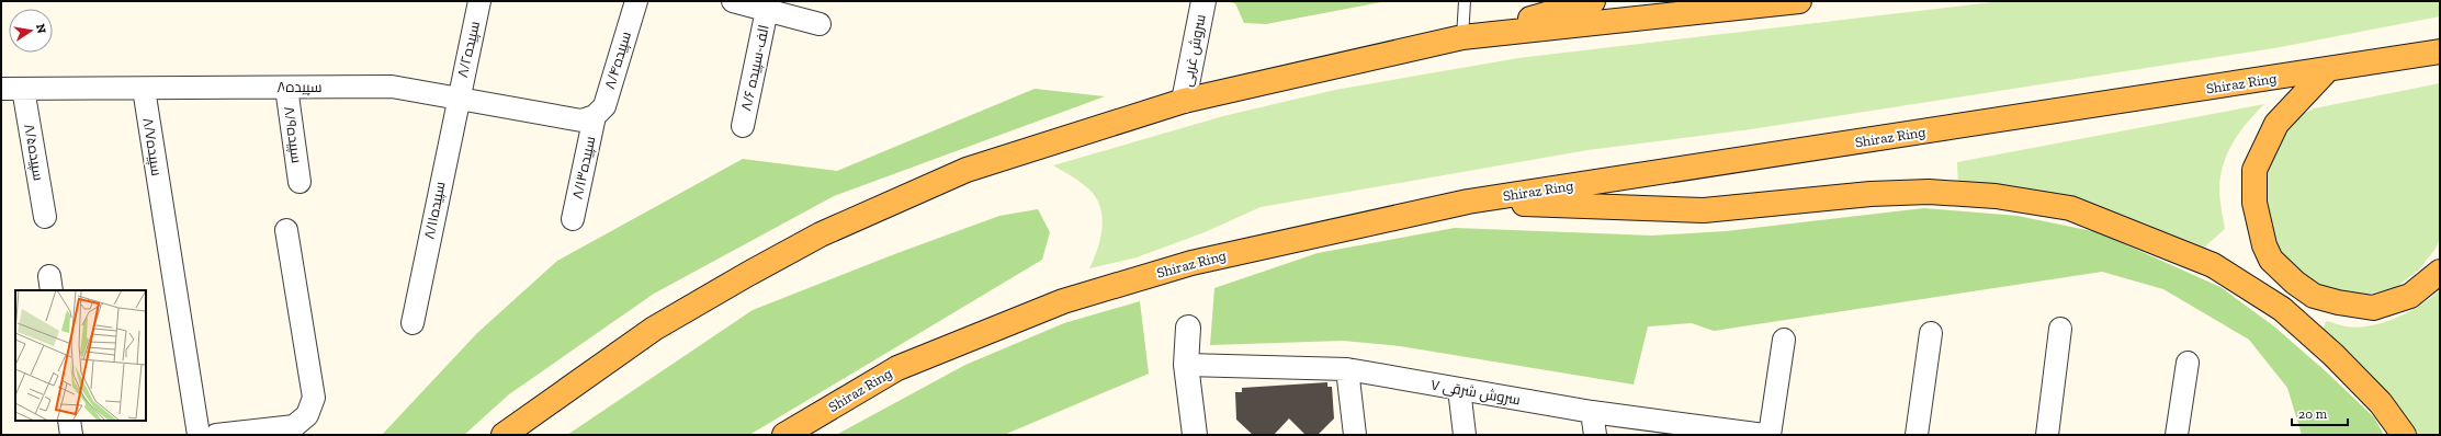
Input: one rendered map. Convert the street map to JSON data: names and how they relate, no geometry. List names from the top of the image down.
{
  "streets": {
    "highway": ["Shiraz Ring"],
    "street": [
      "سپیده۸/۲",
      "سروش غربی",
      "سپیده۸/۴",
      "۸/۶ الف-سپیده",
      "سپیده۸",
      "سپیده۸/۹",
      "سپیده۸/۷",
      "سپیده۸/۵",
      "سپیده۸/۱۳",
      "سپیده۸/۱۱",
      "سروش شرقی ۷"
    ]
  },
  "crossings": [
    ["سپیده۸/۲", "سپیده۸"],
    ["سپیده۸/۲", "سپیده۸/۱۱"],
    ["سپیده۸/۴", "سپیده۸"],
    ["سپیده۸/۴", "سپیده۸/۱۳"],
    ["سپیده۸", "سپیده۸/۹"],
    ["سپیده۸", "سپیده۸/۷"],
    ["سپیده۸", "سپیده۸/۵"],
    ["سپیده۸", "سپیده۸/۱۳"],
    ["سپیده۸", "سپیده۸/۱۱"]
  ],
  "scale_bar": "20 m",
  "north": "right"
}
